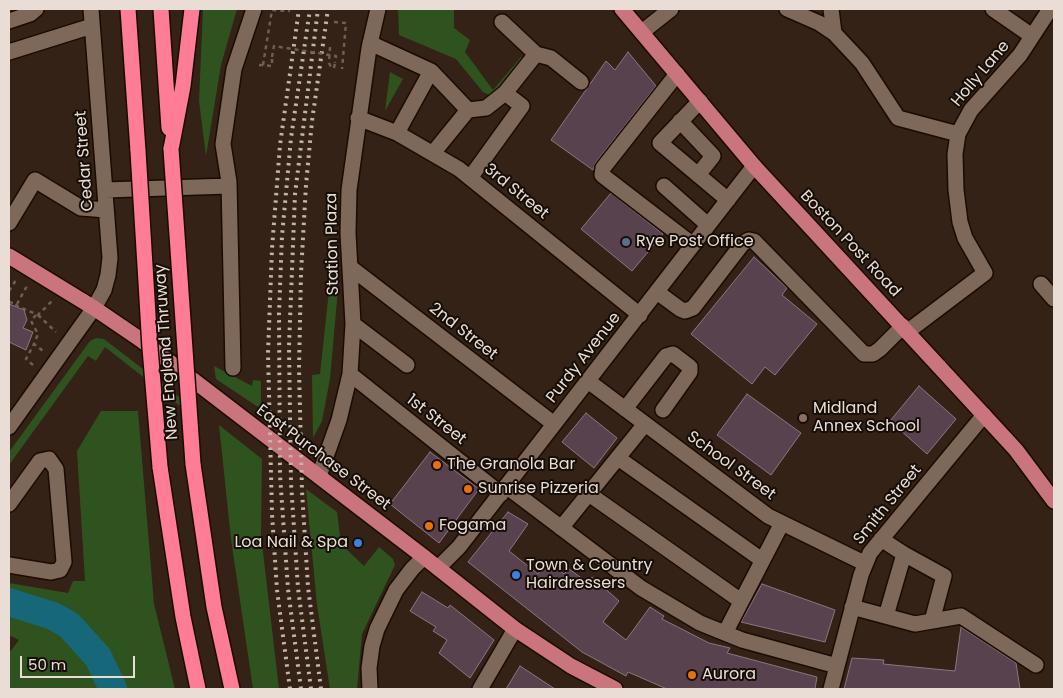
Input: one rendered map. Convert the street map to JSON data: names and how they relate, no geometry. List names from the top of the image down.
{
  "streets": {
    "highway": ["New England Thruway"],
    "main road": ["Boston Post Road", "East Purchase Street"],
    "street": [
      "Holly Lane",
      "Cedar Street",
      "3rd Street",
      "Station Plaza",
      "2nd Street",
      "Purdy Avenue",
      "1st Street",
      "School Street",
      "Smith Street"
    ]
  },
  "crossings": [
    ["Holly Lane", "Boston Post Road"],
    ["Cedar Street", "East Purchase Street"],
    ["3rd Street", "Station Plaza"],
    ["3rd Street", "Purdy Avenue"],
    ["Station Plaza", "2nd Street"],
    ["Station Plaza", "1st Street"],
    ["Station Plaza", "East Purchase Street"],
    ["Boston Post Road", "Purdy Avenue"],
    ["Boston Post Road", "Smith Street"],
    ["2nd Street", "Purdy Avenue"],
    ["Purdy Avenue", "1st Street"],
    ["Purdy Avenue", "East Purchase Street"],
    ["Purdy Avenue", "School Street"],
    ["1st Street", "Smith Street"],
    ["School Street", "Smith Street"]
  ],
  "places": [
    "Rye Post Office",
    "Midland Annex School",
    "The Granola Bar",
    "Sunrise Pizzeria",
    "Fogama",
    "Loa Nail & Spa",
    "Town & Country Hairdressers",
    "Aurora"
  ],
  "scale_bar": "50 m"
}
